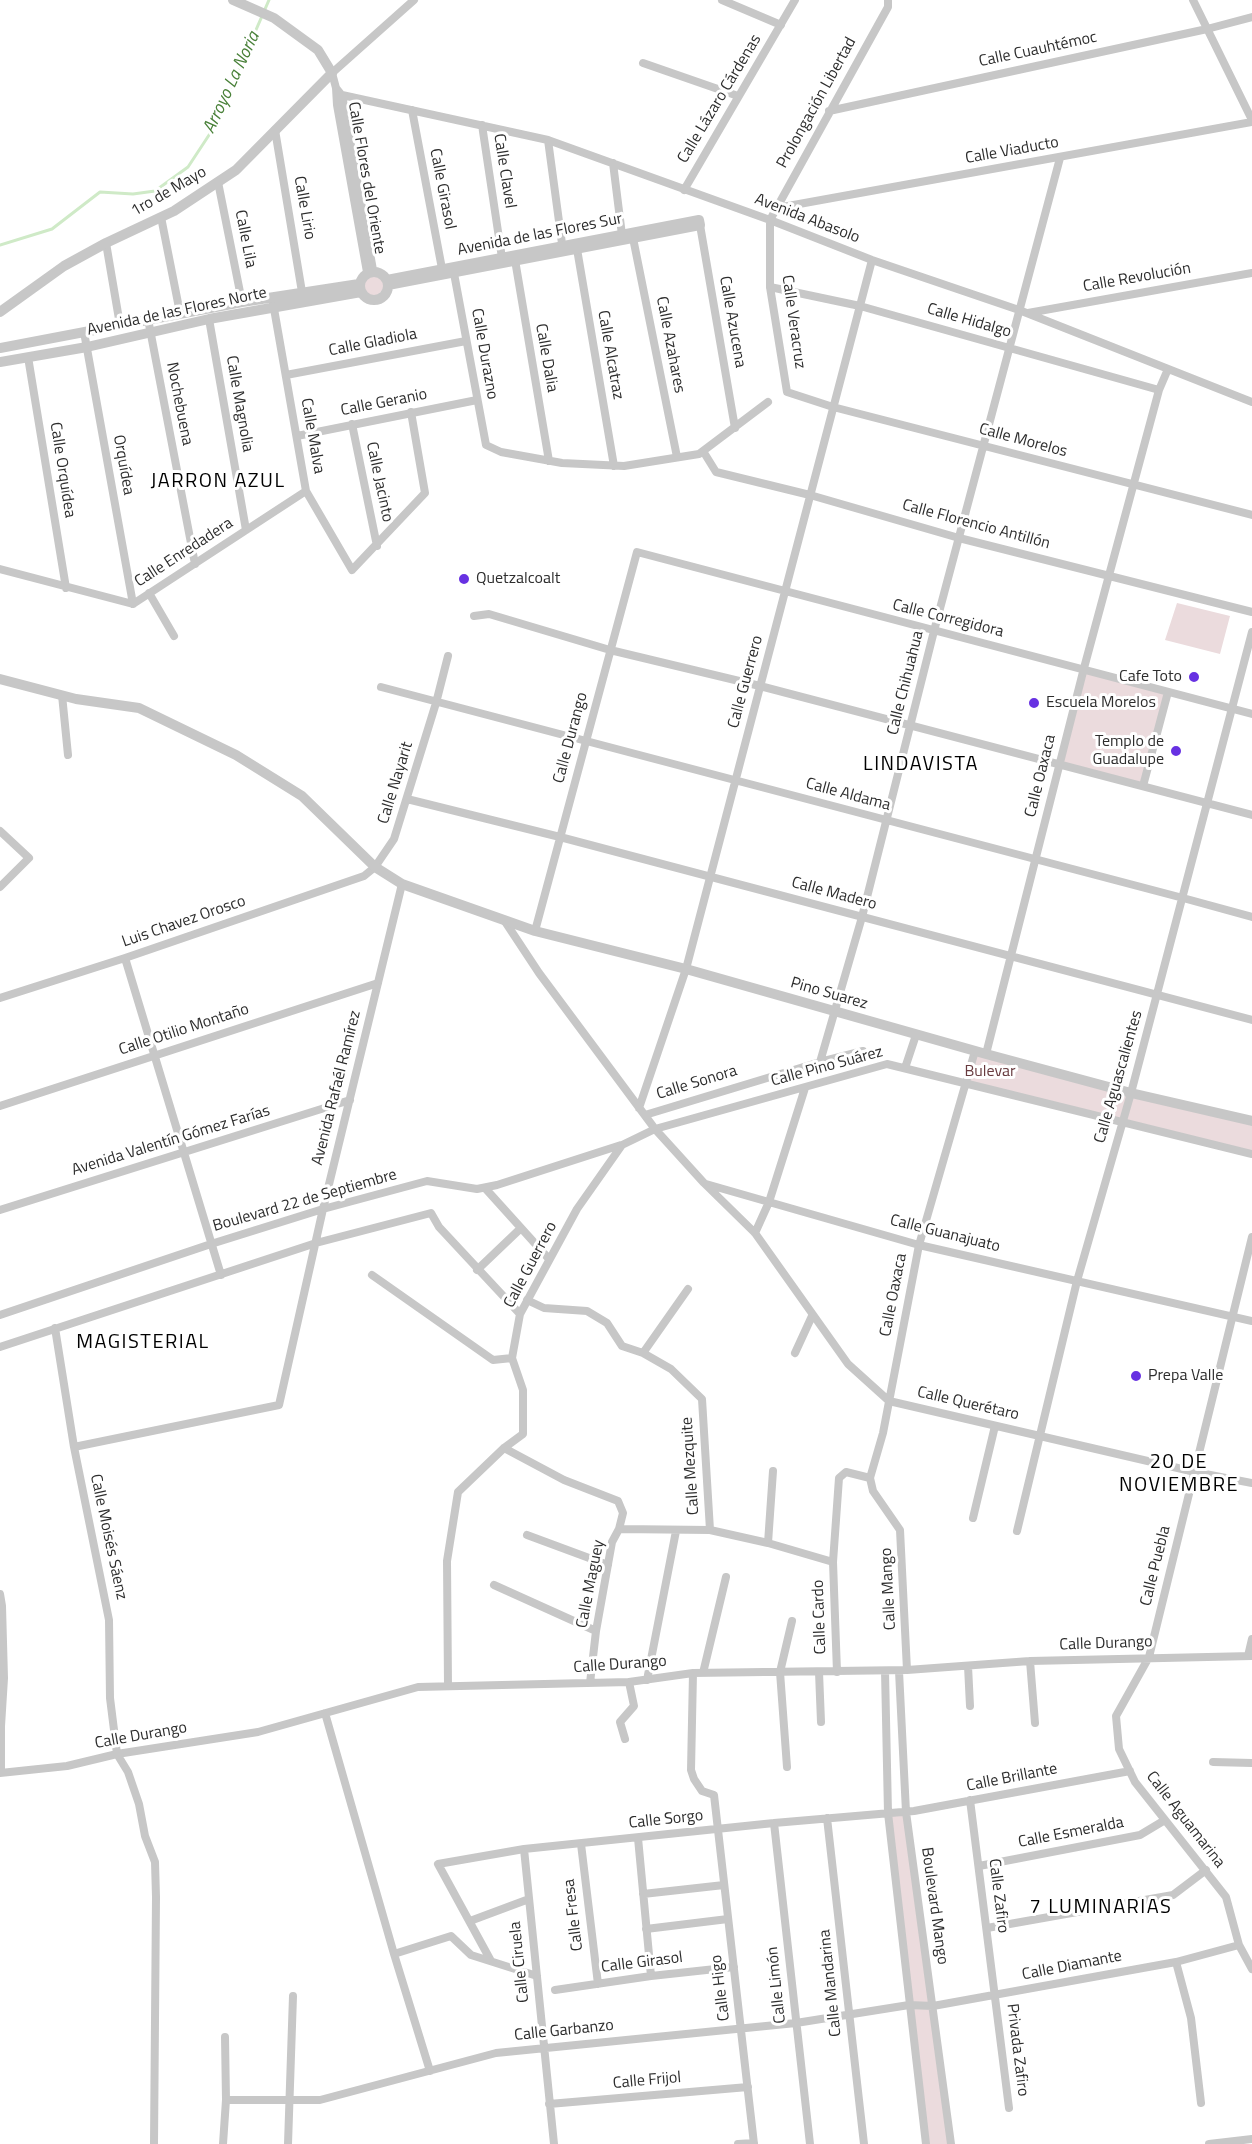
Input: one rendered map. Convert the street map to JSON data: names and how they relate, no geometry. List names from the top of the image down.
{
  "streets": {
    "street": [
      "Calle Cuauhtémoc",
      "Calle Lázaro Cárdenas",
      "Prolongación Libertad",
      "Calle Viaducto",
      "Calle Clavel",
      "Calle Flores del Oriente",
      "Calle Girasol",
      "1ro de Mayo",
      "Calle Lirio",
      "Avenida Abasolo",
      "Avenida de las Flores Sur",
      "Calle Lila",
      "Calle Revolución",
      "Avenida de las Flores Norte",
      "Calle Hidalgo",
      "Calle Azucena",
      "Calle Veracruz",
      "Calle Gladiola",
      "Calle Azahares",
      "Calle Durazno",
      "Calle Alcatraz",
      "Calle Dalia",
      "Calle Geranio",
      "Nochebuena",
      "Calle Magnolia",
      "Calle Malva",
      "Calle Morelos",
      "Orquídea",
      "Calle Orquídea",
      "Calle Jacinto",
      "Calle Florencio Antillón",
      "Calle Enredadera",
      "Calle Corregidora",
      "Calle Guerrero",
      "Calle Chihuahua",
      "Calle Durango",
      "Calle Oaxaca",
      "Calle Nayarit",
      "Calle Aldama",
      "Calle Madero",
      "Luis Chavez Orosco",
      "Pino Suarez",
      "Calle Otilio Montaño",
      "Calle Pino Suárez",
      "Calle Aguascalientes",
      "Calle Sonora",
      "Avenida Rafaél Ramírez",
      "Avenida Valentín Gómez Farías",
      "Boulevard 22 de Septiembre",
      "Calle Guanajuato",
      "Calle Querétaro",
      "Calle Mezquite",
      "Calle Moisés Sáenz",
      "Calle Puebla",
      "Calle Maguey",
      "Calle Mango",
      "Calle Cardo",
      "Calle Brillante",
      "Calle Sorgo",
      "Calle Aguamarina",
      "Calle Esmeralda",
      "Calle Zafiro",
      "Boulevard Mango",
      "Calle Fresa",
      "Calle Ciruela",
      "Calle Diamante",
      "Calle Mandarina",
      "Calle Limón",
      "Calle Higo",
      "Calle Garbanzo",
      "Privada Zafiro",
      "Calle Frijol"
    ]
  },
  "crossings": [
    ["Calle Cuauhtémoc", "Prolongación Libertad"],
    ["Calle Lázaro Cárdenas", "Avenida Abasolo"],
    ["Prolongación Libertad", "Calle Viaducto"],
    ["Prolongación Libertad", "Avenida Abasolo"],
    ["Prolongación Libertad", "Calle Veracruz"],
    ["Calle Viaducto", "Calle Chihuahua"],
    ["Calle Clavel", "Avenida Abasolo"],
    ["Calle Clavel", "Avenida de las Flores Sur"],
    ["Calle Flores del Oriente", "1ro de Mayo"],
    ["Calle Flores del Oriente", "Avenida Abasolo"],
    ["Calle Flores del Oriente", "Avenida de las Flores Sur"],
    ["Calle Flores del Oriente", "Avenida de las Flores Norte"],
    ["Calle Girasol", "Avenida Abasolo"],
    ["Calle Girasol", "Avenida de las Flores Sur"],
    ["Calle Girasol", "Calle Durazno"],
    ["Calle Girasol", "Calle Fresa"],
    ["Calle Girasol", "Calle Higo"],
    ["1ro de Mayo", "Calle Lirio"],
    ["1ro de Mayo", "Calle Lila"],
    ["Calle Lirio", "Avenida de las Flores Norte"],
    ["Avenida Abasolo", "Calle Revolución"],
    ["Avenida Abasolo", "Calle Veracruz"],
    ["Avenida Abasolo", "Calle Azahares"],
    ["Avenida Abasolo", "Calle Guerrero"],
    ["Avenida Abasolo", "Calle Chihuahua"],
    ["Avenida Abasolo", "Calle Oaxaca"],
    ["Avenida de las Flores Sur", "Avenida de las Flores Norte"],
    ["Avenida de las Flores Sur", "Calle Azucena"],
    ["Avenida de las Flores Sur", "Calle Azahares"],
    ["Avenida de las Flores Sur", "Calle Durazno"],
    ["Avenida de las Flores Sur", "Calle Alcatraz"],
    ["Avenida de las Flores Sur", "Calle Dalia"],
    ["Calle Lila", "Avenida de las Flores Norte"],
    ["Calle Revolución", "Calle Chihuahua"],
    ["Avenida de las Flores Norte", "Nochebuena"],
    ["Avenida de las Flores Norte", "Calle Magnolia"],
    ["Avenida de las Flores Norte", "Calle Malva"],
    ["Avenida de las Flores Norte", "Orquídea"],
    ["Avenida de las Flores Norte", "Calle Orquídea"],
    ["Calle Hidalgo", "Calle Veracruz"],
    ["Calle Hidalgo", "Calle Guerrero"],
    ["Calle Hidalgo", "Calle Chihuahua"],
    ["Calle Hidalgo", "Calle Oaxaca"],
    ["Calle Veracruz", "Calle Morelos"],
    ["Calle Gladiola", "Calle Durazno"],
    ["Calle Gladiola", "Calle Malva"],
    ["Calle Durazno", "Calle Dalia"],
    ["Calle Durazno", "Calle Geranio"],
    ["Calle Geranio", "Calle Malva"],
    ["Calle Geranio", "Calle Jacinto"],
    ["Nochebuena", "Calle Enredadera"],
    ["Calle Magnolia", "Calle Enredadera"],
    ["Calle Malva", "Calle Jacinto"],
    ["Calle Malva", "Calle Enredadera"],
    ["Calle Morelos", "Calle Guerrero"],
    ["Calle Morelos", "Calle Chihuahua"],
    ["Calle Morelos", "Calle Oaxaca"],
    ["Orquídea", "Calle Enredadera"],
    ["Calle Orquídea", "Calle Enredadera"],
    ["Calle Florencio Antillón", "Calle Guerrero"],
    ["Calle Florencio Antillón", "Calle Chihuahua"],
    ["Calle Florencio Antillón", "Calle Oaxaca"],
    ["Calle Corregidora", "Calle Guerrero"],
    ["Calle Corregidora", "Calle Chihuahua"],
    ["Calle Corregidora", "Calle Durango"],
    ["Calle Corregidora", "Calle Oaxaca"],
    ["Calle Corregidora", "Calle Aguascalientes"],
    ["Calle Guerrero", "Calle Durango"],
    ["Calle Guerrero", "Calle Aldama"],
    ["Calle Guerrero", "Calle Madero"],
    ["Calle Guerrero", "Pino Suarez"],
    ["Calle Guerrero", "Calle Pino Suárez"],
    ["Calle Guerrero", "Calle Sonora"],
    ["Calle Guerrero", "Boulevard 22 de Septiembre"],
    ["Calle Chihuahua", "Calle Aldama"],
    ["Calle Chihuahua", "Calle Madero"],
    ["Calle Chihuahua", "Pino Suarez"],
    ["Calle Chihuahua", "Calle Sonora"],
    ["Calle Durango", "Calle Aldama"],
    ["Calle Durango", "Calle Madero"],
    ["Calle Durango", "Pino Suarez"],
    ["Calle Durango", "Calle Moisés Sáenz"],
    ["Calle Durango", "Calle Puebla"],
    ["Calle Durango", "Calle Maguey"],
    ["Calle Durango", "Calle Mango"],
    ["Calle Durango", "Calle Cardo"],
    ["Calle Durango", "Calle Aguamarina"],
    ["Calle Durango", "Boulevard Mango"],
    ["Calle Durango", "Calle Higo"],
    ["Calle Oaxaca", "Calle Aldama"],
    ["Calle Oaxaca", "Calle Madero"],
    ["Calle Oaxaca", "Pino Suarez"],
    ["Calle Oaxaca", "Calle Pino Suárez"],
    ["Calle Oaxaca", "Calle Guanajuato"],
    ["Calle Oaxaca", "Calle Querétaro"],
    ["Calle Oaxaca", "Calle Mango"],
    ["Calle Oaxaca", "Calle Cardo"],
    ["Calle Nayarit", "Calle Aldama"],
    ["Calle Nayarit", "Calle Madero"],
    ["Calle Nayarit", "Luis Chavez Orosco"],
    ["Calle Nayarit", "Pino Suarez"],
    ["Calle Aldama", "Calle Aguascalientes"],
    ["Calle Madero", "Calle Aguascalientes"],
    ["Luis Chavez Orosco", "Pino Suarez"],
    ["Pino Suarez", "Calle Aguascalientes"],
    ["Pino Suarez", "Avenida Rafaél Ramírez"],
    ["Calle Otilio Montaño", "Avenida Rafaél Ramírez"],
    ["Calle Pino Suárez", "Calle Aguascalientes"],
    ["Calle Aguascalientes", "Calle Guanajuato"],
    ["Calle Aguascalientes", "Calle Querétaro"],
    ["Avenida Rafaél Ramírez", "Avenida Valentín Gómez Farías"],
    ["Avenida Rafaél Ramírez", "Boulevard 22 de Septiembre"],
    ["Avenida Rafaél Ramírez", "Calle Moisés Sáenz"],
    ["Calle Guanajuato", "Calle Querétaro"],
    ["Calle Guanajuato", "Calle Puebla"],
    ["Calle Querétaro", "Calle Puebla"],
    ["Calle Mezquite", "Calle Maguey"],
    ["Calle Puebla", "Calle Aguamarina"],
    ["Calle Maguey", "Calle Cardo"],
    ["Calle Mango", "Calle Cardo"],
    ["Calle Mango", "Boulevard Mango"],
    ["Calle Brillante", "Calle Sorgo"],
    ["Calle Brillante", "Calle Aguamarina"],
    ["Calle Brillante", "Calle Zafiro"],
    ["Calle Brillante", "Boulevard Mango"],
    ["Calle Sorgo", "Boulevard Mango"],
    ["Calle Sorgo", "Calle Fresa"],
    ["Calle Sorgo", "Calle Ciruela"],
    ["Calle Sorgo", "Calle Mandarina"],
    ["Calle Sorgo", "Calle Limón"],
    ["Calle Sorgo", "Calle Higo"],
    ["Calle Aguamarina", "Calle Esmeralda"],
    ["Calle Aguamarina", "Calle Diamante"],
    ["Calle Esmeralda", "Calle Zafiro"],
    ["Calle Zafiro", "Calle Diamante"],
    ["Calle Zafiro", "Privada Zafiro"],
    ["Boulevard Mango", "Calle Diamante"],
    ["Boulevard Mango", "Calle Garbanzo"],
    ["Calle Ciruela", "Calle Garbanzo"],
    ["Calle Ciruela", "Calle Frijol"],
    ["Calle Diamante", "Calle Garbanzo"],
    ["Calle Diamante", "Privada Zafiro"],
    ["Calle Mandarina", "Calle Garbanzo"],
    ["Calle Limón", "Calle Garbanzo"],
    ["Calle Higo", "Calle Garbanzo"],
    ["Calle Higo", "Calle Frijol"]
  ],
  "districts": [
    "JARRON AZUL",
    "LINDAVISTA",
    "MAGISTERIAL",
    "20 DE NOVIEMBRE",
    "7 LUMINARIAS"
  ],
  "water": ["Arroyo La Noria"],
  "parks": ["Bulevar"],
  "places": [
    "Quetzalcoalt",
    "Cafe Toto",
    "Escuela Morelos",
    "Templo de Guadalupe",
    "Prepa Valle"
  ]
}
